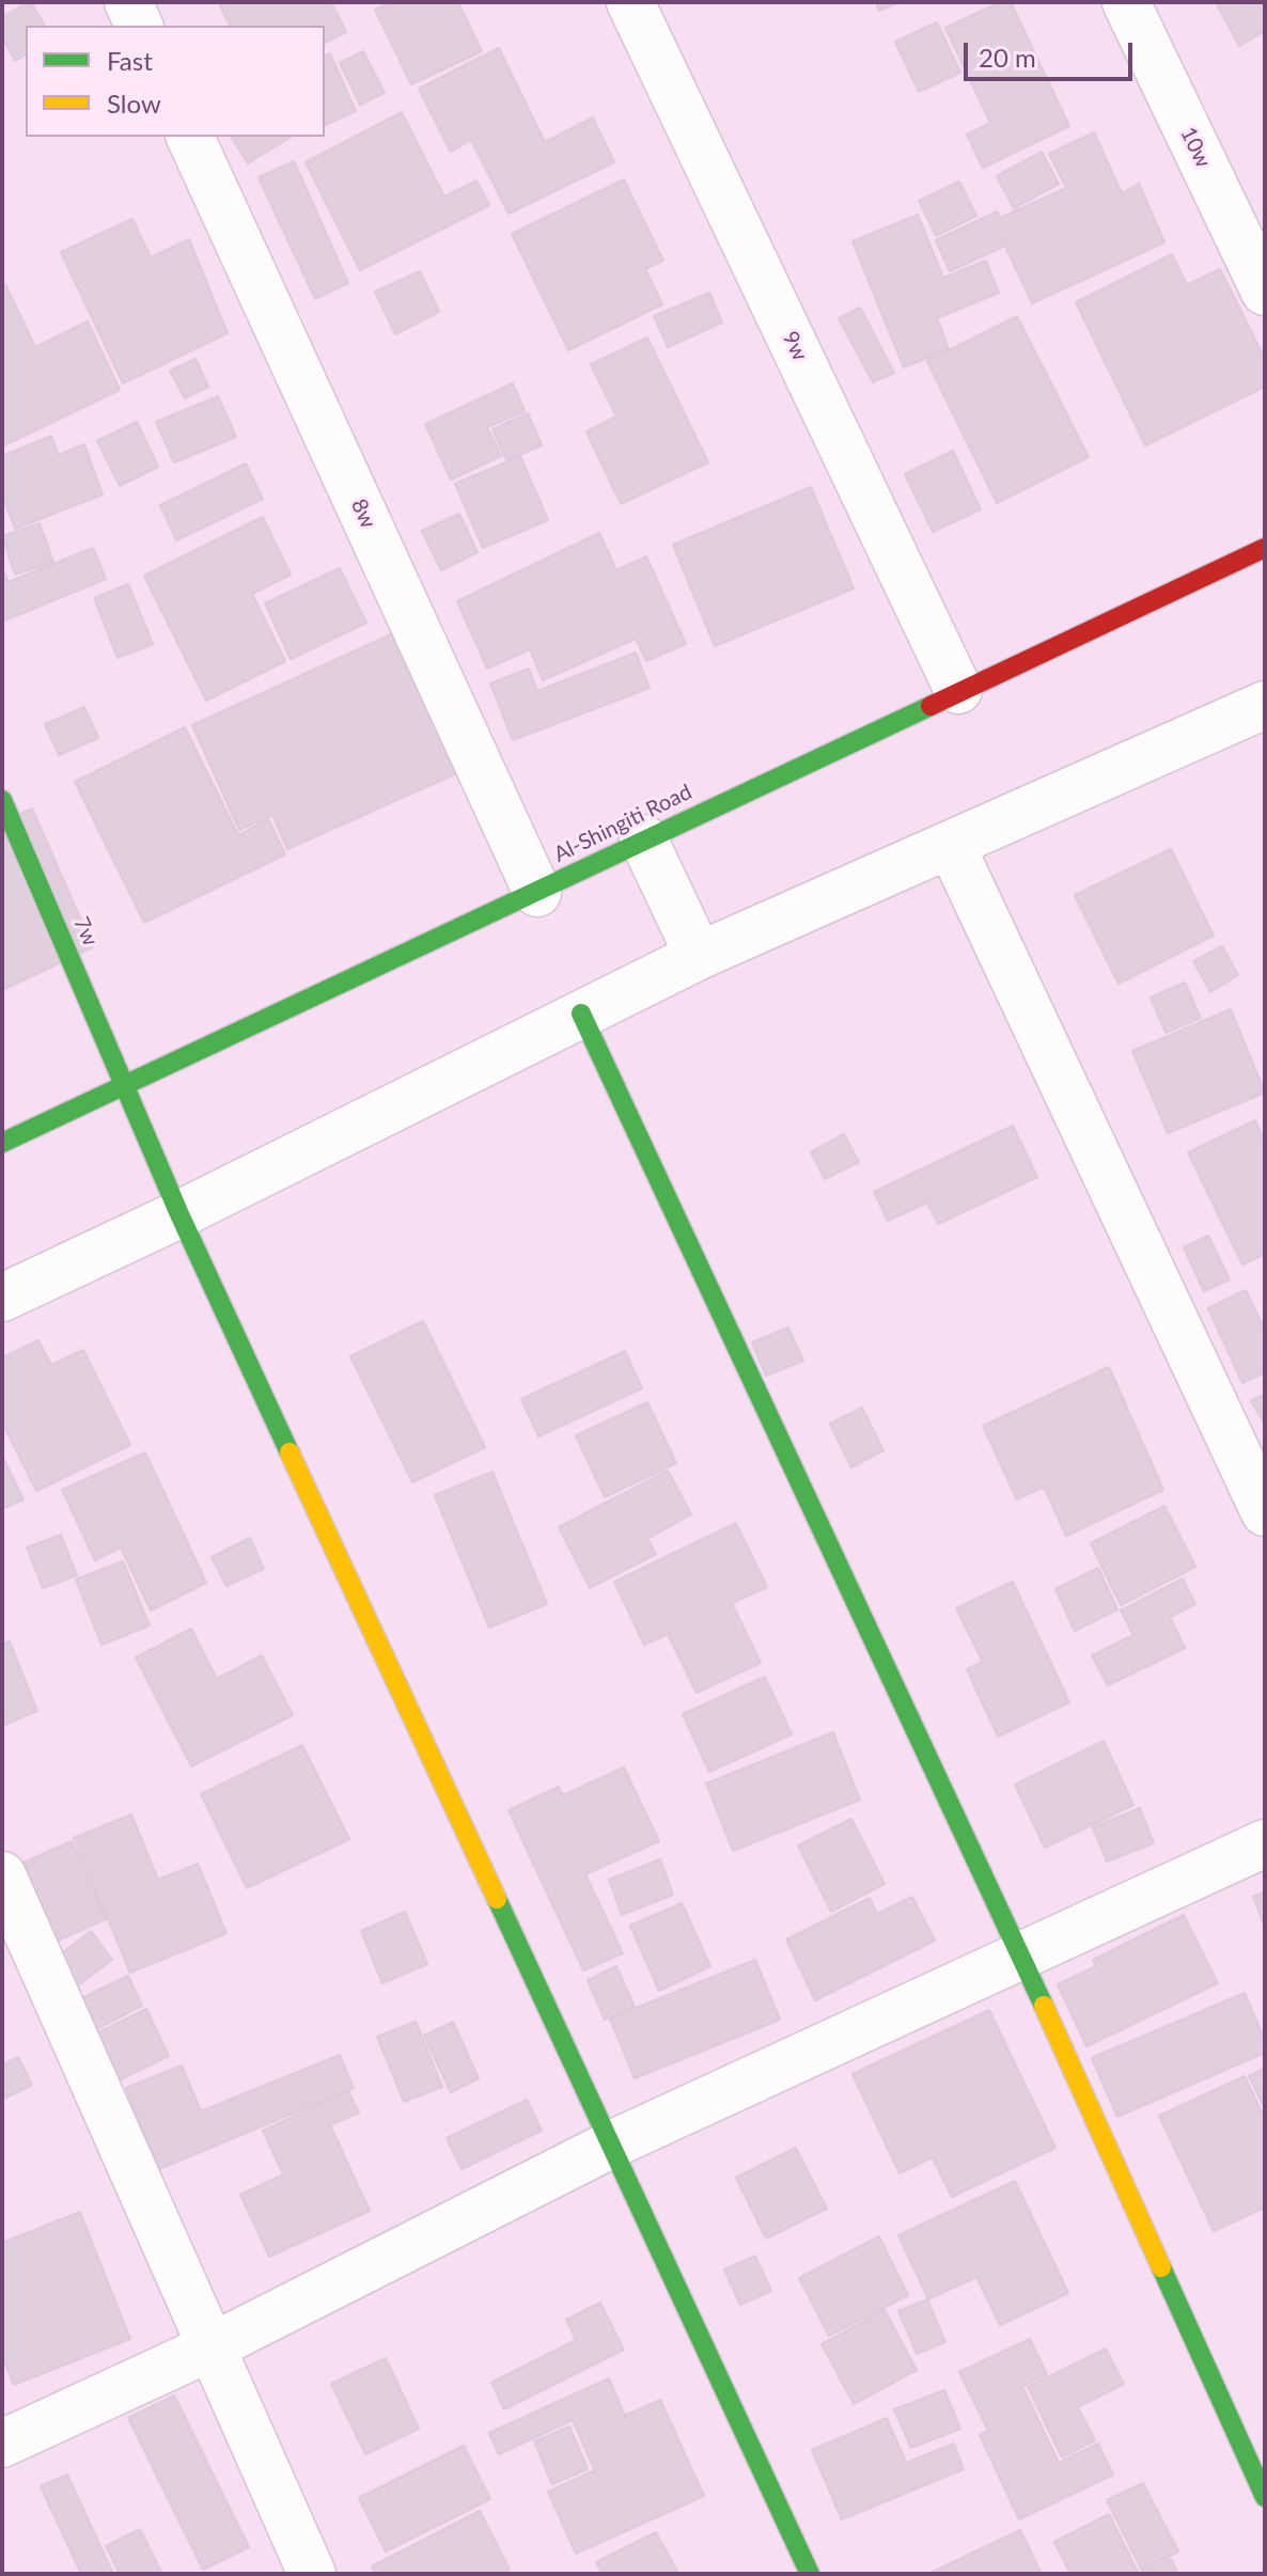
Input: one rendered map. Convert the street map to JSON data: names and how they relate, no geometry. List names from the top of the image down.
{
  "streets": {
    "street": [
      "10w",
      "9w",
      "8w",
      "Al-Shingiti Road",
      "7w"
    ]
  },
  "crossings": [
    ["9w", "Al-Shingiti Road"],
    ["8w", "Al-Shingiti Road"],
    ["Al-Shingiti Road", "7w"]
  ],
  "legend": ["Fast", "Slow"],
  "scale_bar": "20 m"
}
